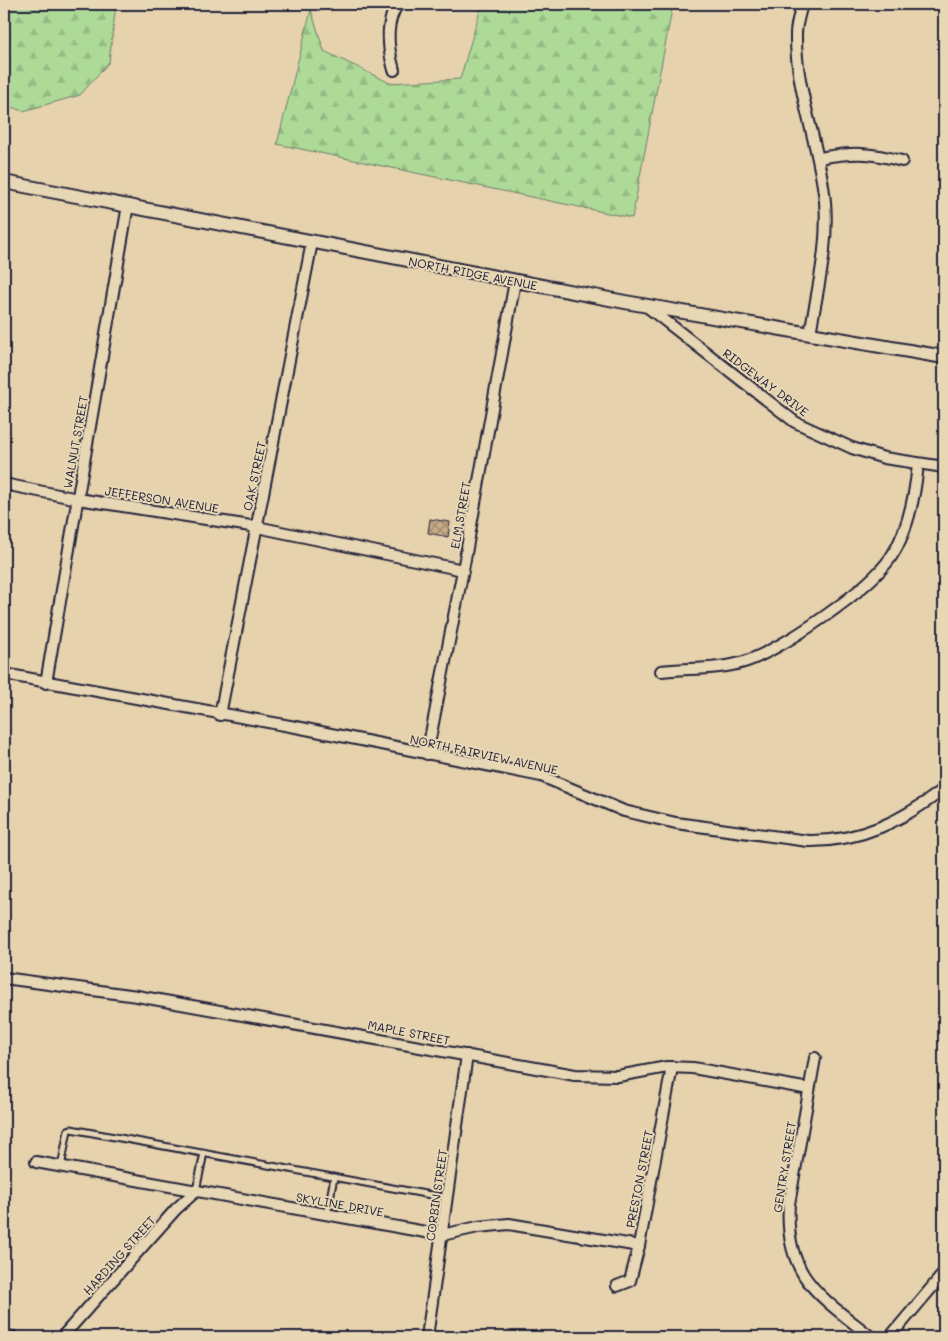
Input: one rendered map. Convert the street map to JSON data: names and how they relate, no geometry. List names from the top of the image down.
{
  "streets": {
    "street": [
      "NORTH RIDGE AVENUE",
      "RIDGEWAY DRIVE",
      "WALNUT STREET",
      "OAK STREET",
      "JEFFERSON AVENUE",
      "ELM STREET",
      "NORTH FAIRVIEW AVENUE",
      "MAPLE STREET",
      "GENTRY STREET",
      "PRESTON STREET",
      "CORBIN STREET",
      "SKYLINE DRIVE",
      "HARDING STREET"
    ]
  },
  "crossings": [
    ["NORTH RIDGE AVENUE", "RIDGEWAY DRIVE"],
    ["NORTH RIDGE AVENUE", "WALNUT STREET"],
    ["NORTH RIDGE AVENUE", "OAK STREET"],
    ["NORTH RIDGE AVENUE", "ELM STREET"],
    ["WALNUT STREET", "JEFFERSON AVENUE"],
    ["WALNUT STREET", "NORTH FAIRVIEW AVENUE"],
    ["OAK STREET", "JEFFERSON AVENUE"],
    ["OAK STREET", "NORTH FAIRVIEW AVENUE"],
    ["JEFFERSON AVENUE", "ELM STREET"],
    ["ELM STREET", "NORTH FAIRVIEW AVENUE"],
    ["MAPLE STREET", "GENTRY STREET"],
    ["MAPLE STREET", "PRESTON STREET"],
    ["MAPLE STREET", "CORBIN STREET"],
    ["PRESTON STREET", "SKYLINE DRIVE"],
    ["CORBIN STREET", "SKYLINE DRIVE"],
    ["SKYLINE DRIVE", "HARDING STREET"]
  ]
}
